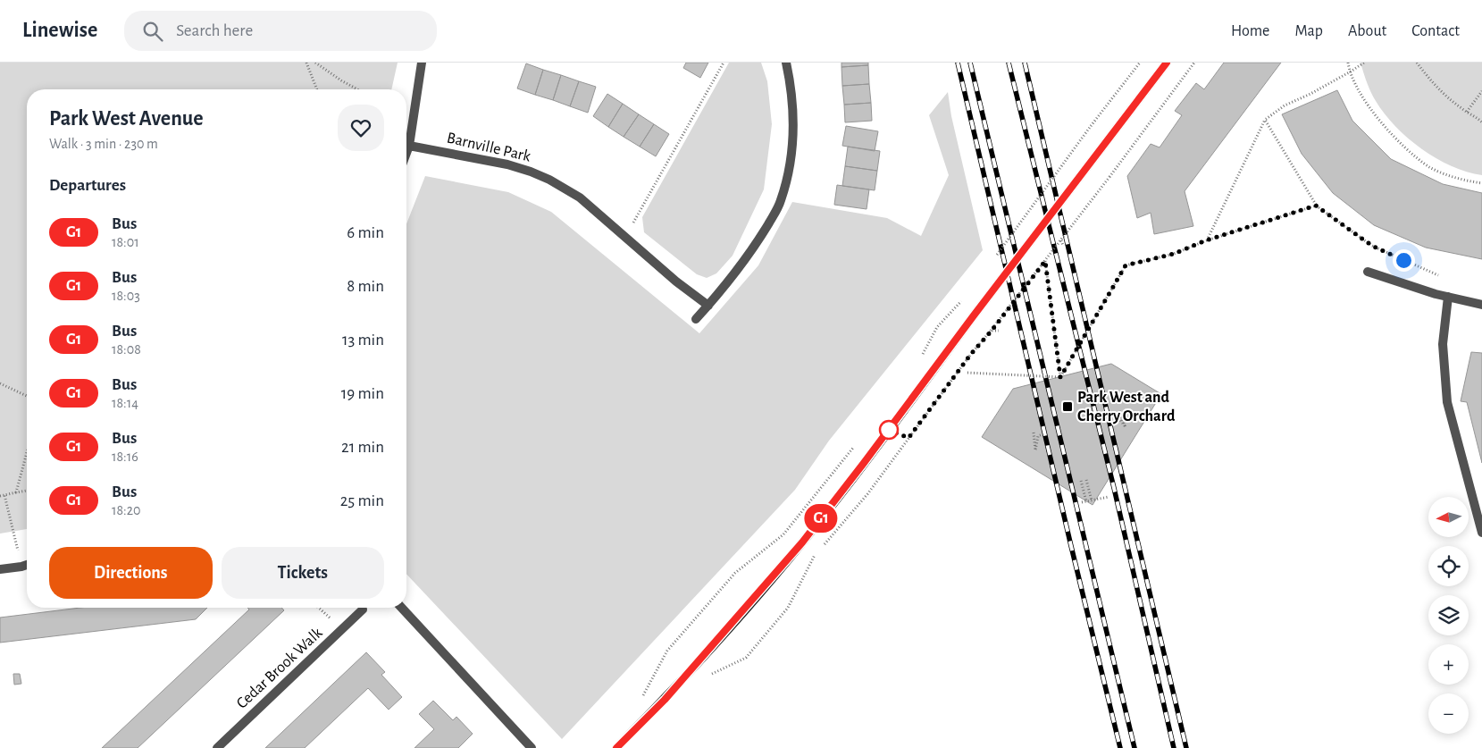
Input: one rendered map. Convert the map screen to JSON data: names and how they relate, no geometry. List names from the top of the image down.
{
  "streets": {
    "street": ["Barnville Park", "Cedar Brook Walk"]
  },
  "places": {
    "transit": ["Park West and Cherry Orchard"]
  },
  "lines": ["bus line G1"],
  "north": "left",
  "page": {
    "header": "Linewise",
    "search": "Search here",
    "nav": [
      "Home",
      "Map",
      "About",
      "Contact"
    ],
    "on_map": "G1",
    "heading": [
      ["Park West Avenue", "Walk · 3 min · 230 m"],
      "Departures"
    ],
    "list": [
      {
        "mark": "G1",
        "name": "Bus",
        "note": "18:01",
        "value": "6 min"
      },
      {
        "mark": "G1",
        "name": "Bus",
        "note": "18:03",
        "value": "8 min"
      },
      {
        "mark": "G1",
        "name": "Bus",
        "note": "18:08",
        "value": "13 min"
      },
      {
        "mark": "G1",
        "name": "Bus",
        "note": "18:14",
        "value": "19 min"
      },
      {
        "mark": "G1",
        "name": "Bus",
        "note": "18:16",
        "value": "21 min"
      },
      {
        "mark": "G1",
        "name": "Bus",
        "note": "18:20",
        "value": "25 min"
      }
    ],
    "map_buttons": ["+", "−"],
    "buttons": ["Directions", "Tickets"]
  }
}
